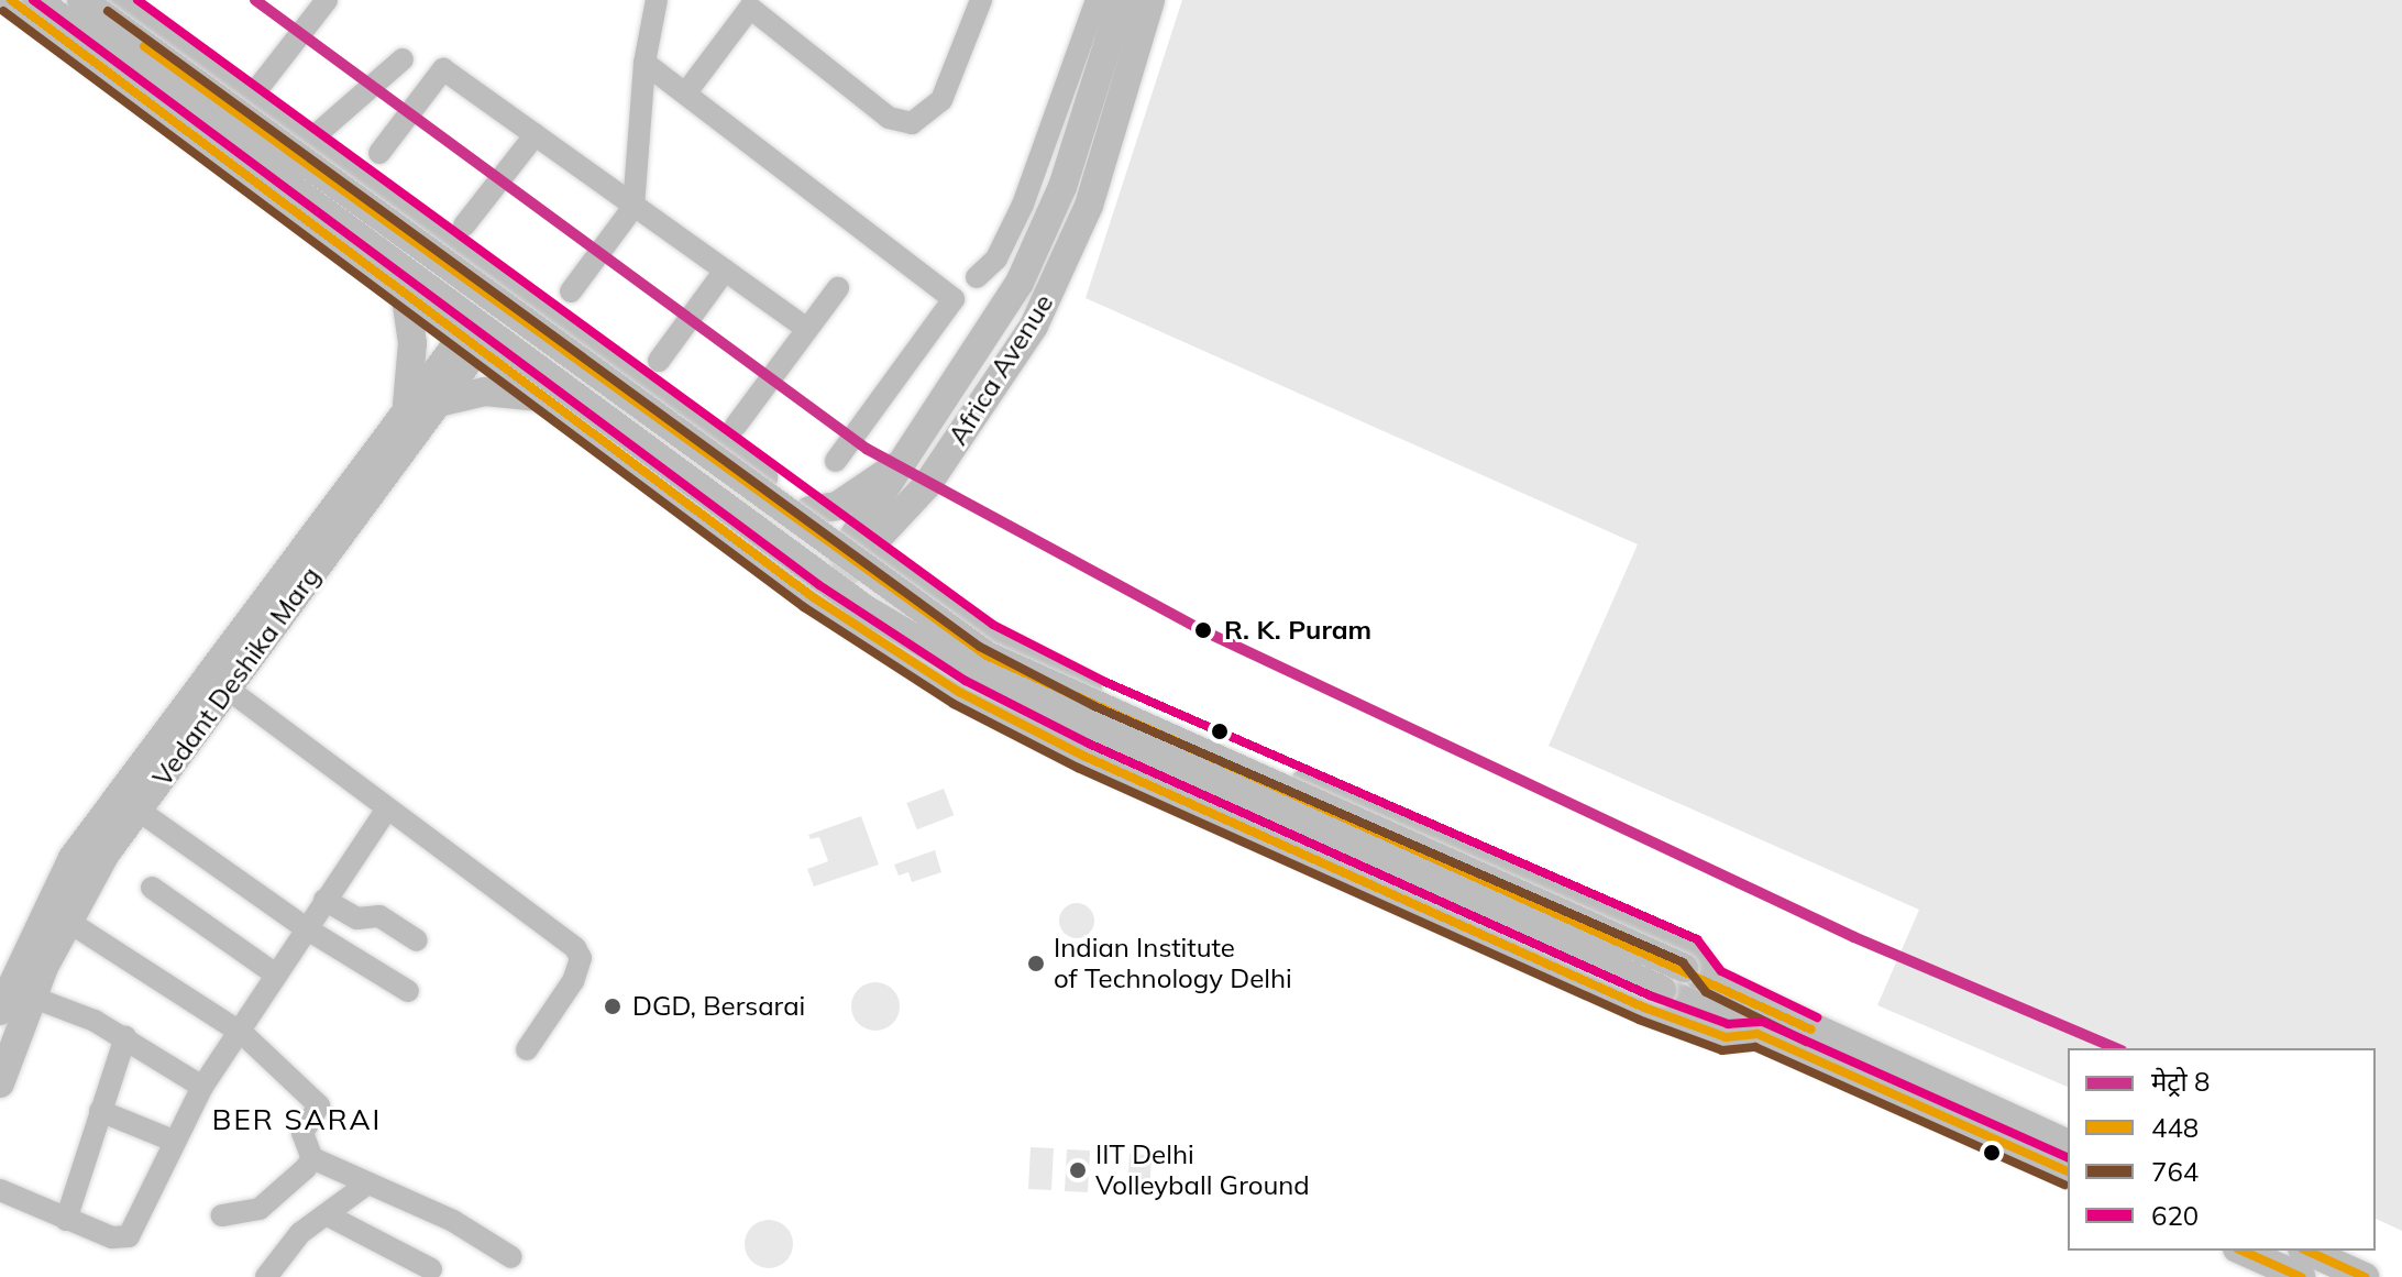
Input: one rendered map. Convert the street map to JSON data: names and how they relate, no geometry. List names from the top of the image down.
{
  "streets": {
    "main road": ["Africa Avenue", "Vedant Deshika Marg"]
  },
  "districts": ["BER SARAI"],
  "places": [
    "R. K. Puram",
    "Indian Institute of Technology Delhi",
    "DGD, Bersarai",
    "IIT Delhi Volleyball Ground"
  ],
  "lines": [
    "metro line 8",
    "transit line 448",
    "transit line 620",
    "transit line 764"
  ],
  "legend": [
    "मेट्रो 8",
    "448",
    "764",
    "620"
  ]
}
